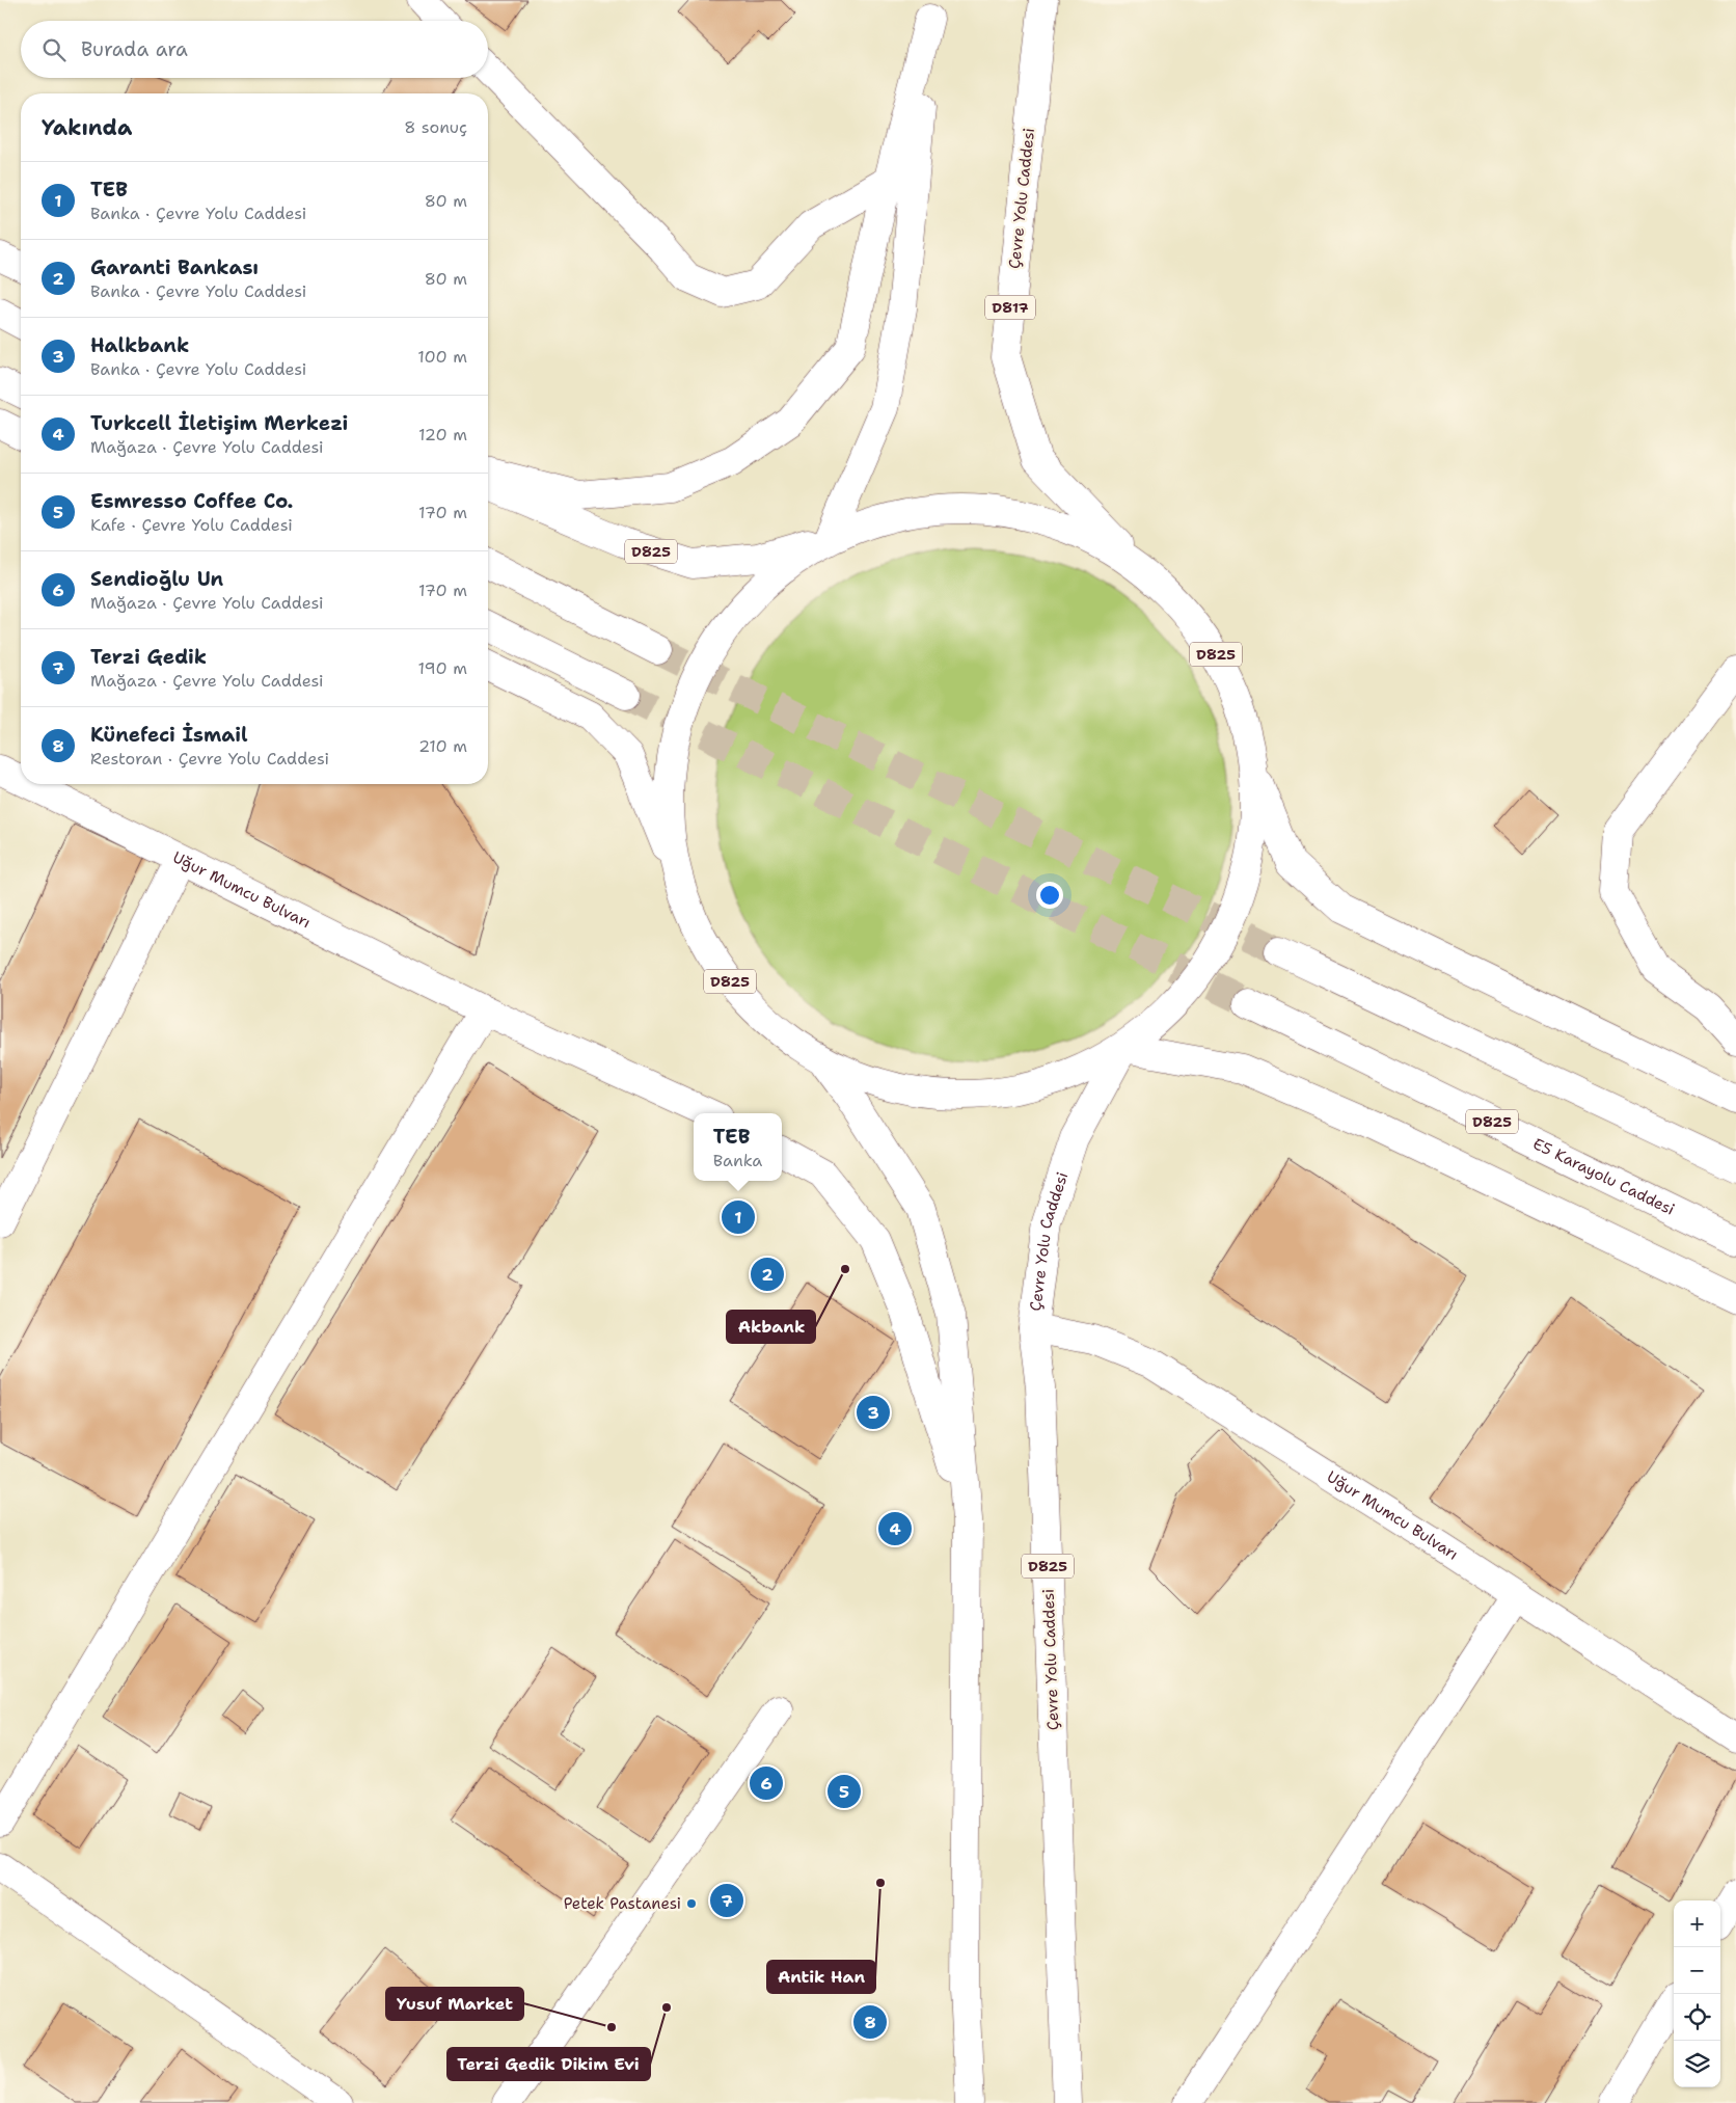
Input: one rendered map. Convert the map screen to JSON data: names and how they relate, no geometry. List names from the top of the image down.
{
  "streets": {
    "main road": [
      "Çevre Yolu Caddesi",
      "D817",
      "D825",
      "Uğur Mumcu Bulvarı",
      "E5 Karayolu Caddesi"
    ]
  },
  "crossings": [
    ["Çevre Yolu Caddesi", "D825"],
    ["Çevre Yolu Caddesi", "Uğur Mumcu Bulvarı"]
  ],
  "places": [
    "Akbank",
    "Antik Han",
    "Petek Pastanesi",
    "Terzi Gedik Dikim Evi",
    "Yusuf Market"
  ],
  "page": {
    "search": "Burada ara",
    "heading": ["Yakında", "8 sonuç"],
    "list": [
      {
        "mark": "1",
        "name": "TEB",
        "note": "Banka · Çevre Yolu Caddesi",
        "value": "80 m"
      },
      {
        "mark": "2",
        "name": "Garanti Bankası",
        "note": "Banka · Çevre Yolu Caddesi",
        "value": "80 m"
      },
      {
        "mark": "3",
        "name": "Halkbank",
        "note": "Banka · Çevre Yolu Caddesi",
        "value": "100 m"
      },
      {
        "mark": "4",
        "name": "Turkcell İletişim Merkezi",
        "note": "Mağaza · Çevre Yolu Caddesi",
        "value": "120 m"
      },
      {
        "mark": "5",
        "name": "Esmresso Coffee Co.",
        "note": "Kafe · Çevre Yolu Caddesi",
        "value": "170 m"
      },
      {
        "mark": "6",
        "name": "Sendioğlu Un",
        "note": "Mağaza · Çevre Yolu Caddesi",
        "value": "170 m"
      },
      {
        "mark": "7",
        "name": "Terzi Gedik",
        "note": "Mağaza · Çevre Yolu Caddesi",
        "value": "190 m"
      },
      {
        "mark": "8",
        "name": "Künefeci İsmail",
        "note": "Restoran · Çevre Yolu Caddesi",
        "value": "210 m"
      }
    ],
    "popup": ["TEB", "Banka"],
    "pins": [
      "1",
      "2",
      "3",
      "4",
      "6",
      "5",
      "7",
      "8"
    ],
    "map_buttons": ["+", "−"]
  }
}
